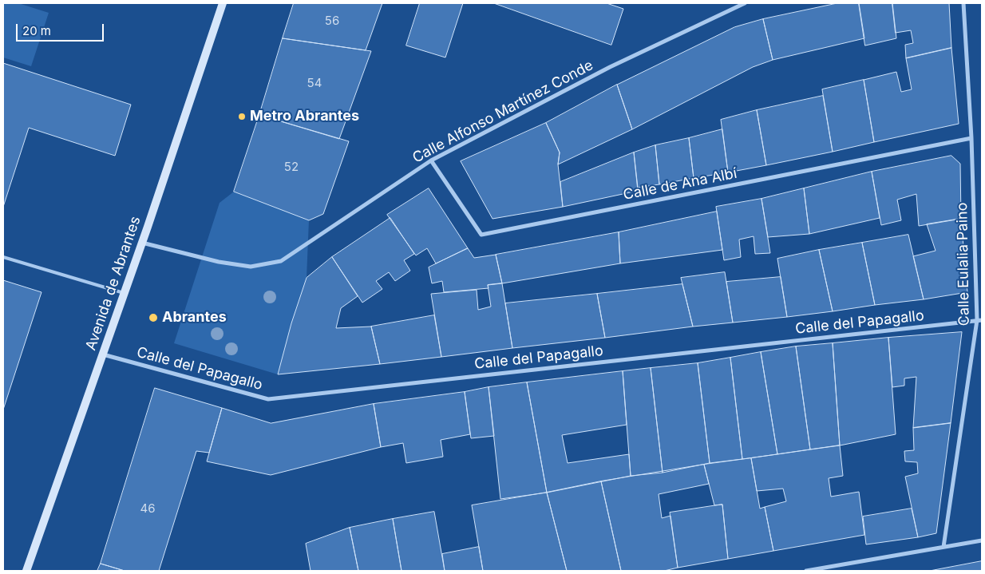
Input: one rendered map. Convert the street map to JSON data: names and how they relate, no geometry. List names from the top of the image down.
{
  "streets": {
    "street": [
      "Calle Alfonso Martínez Conde",
      "Calle de Ana Albí",
      "Calle Eulalia Paino",
      "Avenida de Abrantes",
      "Calle del Papagallo"
    ]
  },
  "crossings": [
    ["Calle Alfonso Martínez Conde", "Calle de Ana Albí"],
    ["Calle Alfonso Martínez Conde", "Avenida de Abrantes"],
    ["Calle de Ana Albí", "Calle Eulalia Paino"],
    ["Calle Eulalia Paino", "Calle del Papagallo"],
    ["Avenida de Abrantes", "Calle del Papagallo"]
  ],
  "places": ["Metro Abrantes", "Abrantes"],
  "house_numbers": [
    "56",
    "54",
    "52",
    "46"
  ],
  "scale_bar": "20 m"
}
